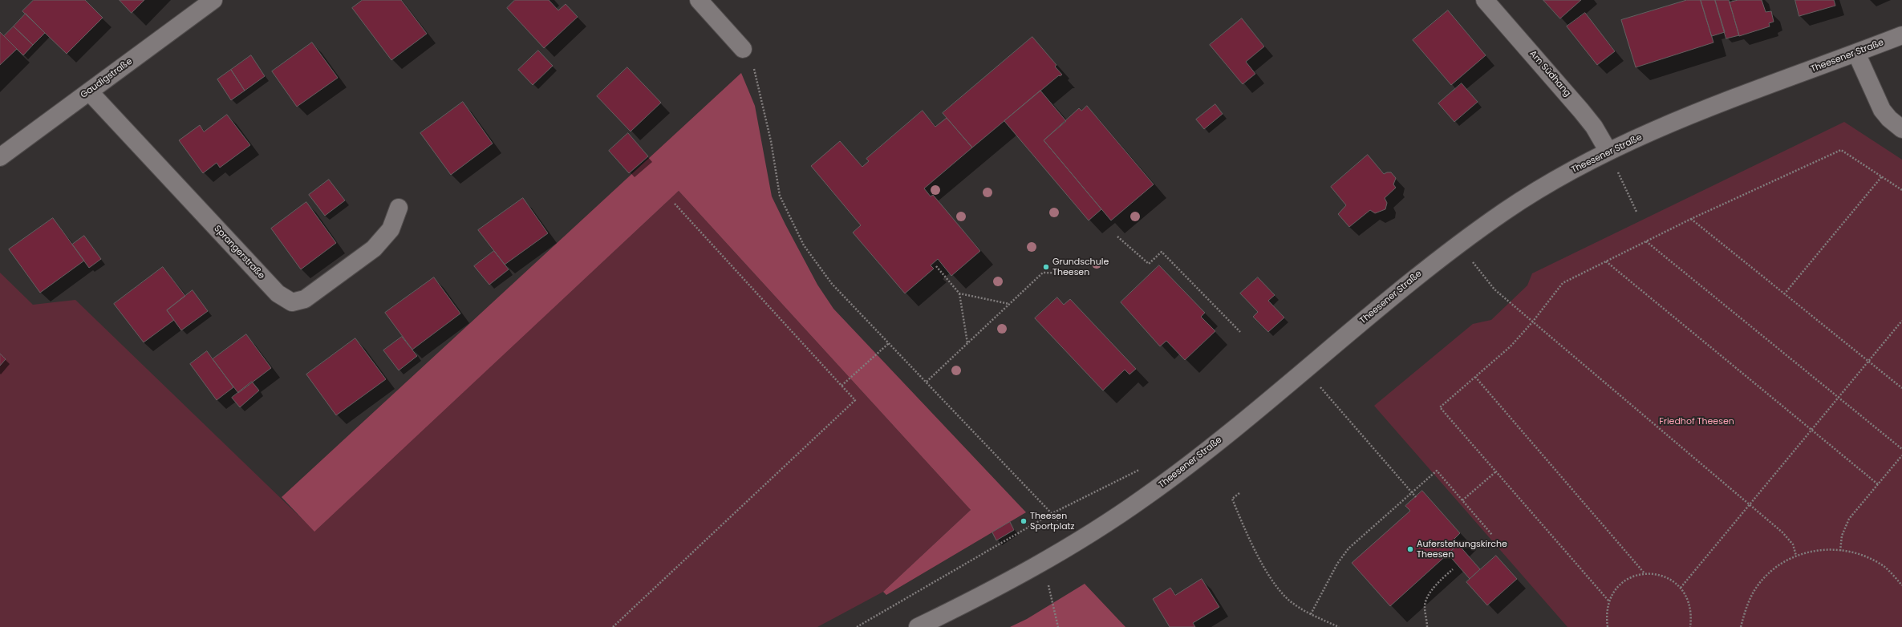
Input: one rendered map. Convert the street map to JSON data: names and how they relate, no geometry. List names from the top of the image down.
{
  "streets": {
    "street": [
      "Theesener Straße",
      "Am Südhang",
      "Gaudigstraße",
      "Sprangerstraße"
    ]
  },
  "crossings": [
    ["Theesener Straße", "Am Südhang"],
    ["Gaudigstraße", "Sprangerstraße"]
  ],
  "parks": ["Friedhof Theesen"],
  "places": ["Grundschule Theesen", "Theesen Sportplatz", "Auferstehungskirche Theesen"]
}
